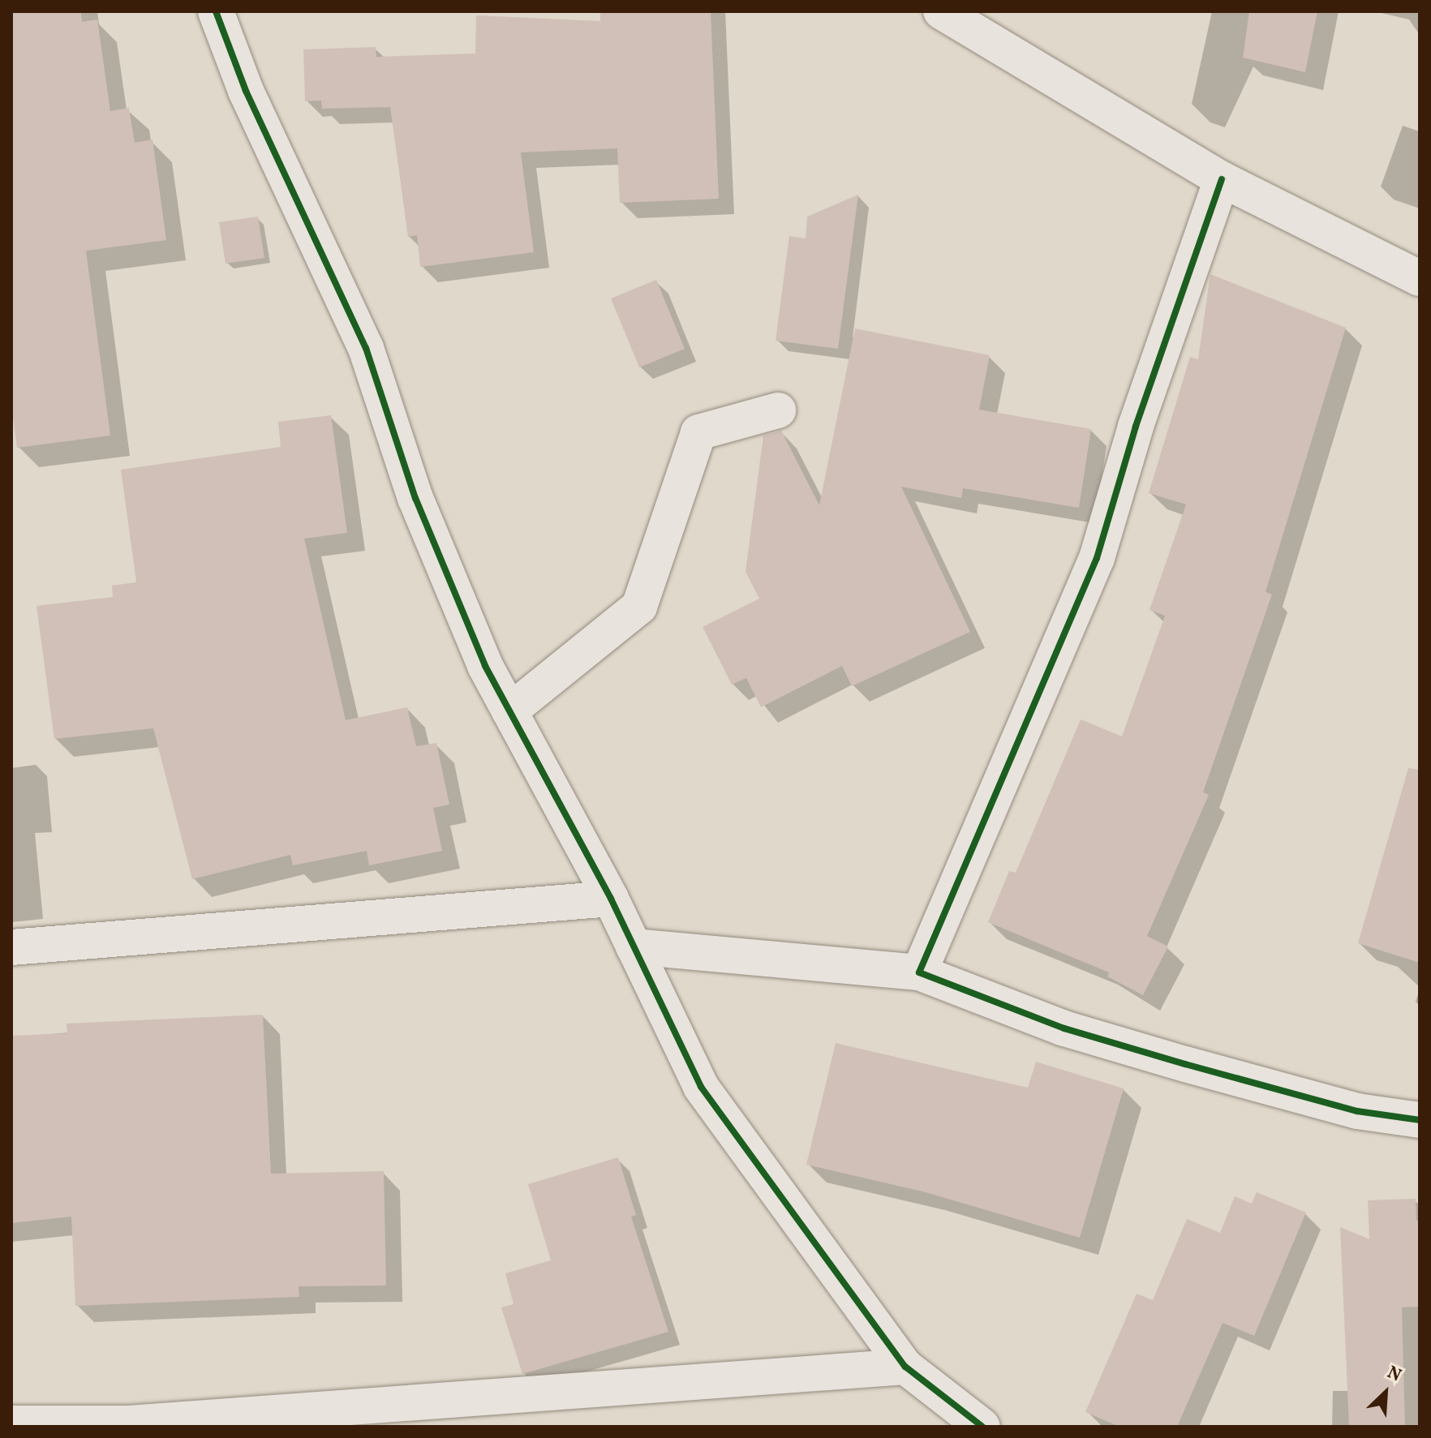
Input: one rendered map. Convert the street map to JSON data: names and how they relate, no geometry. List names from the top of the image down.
{
  "north": "top right"
}
